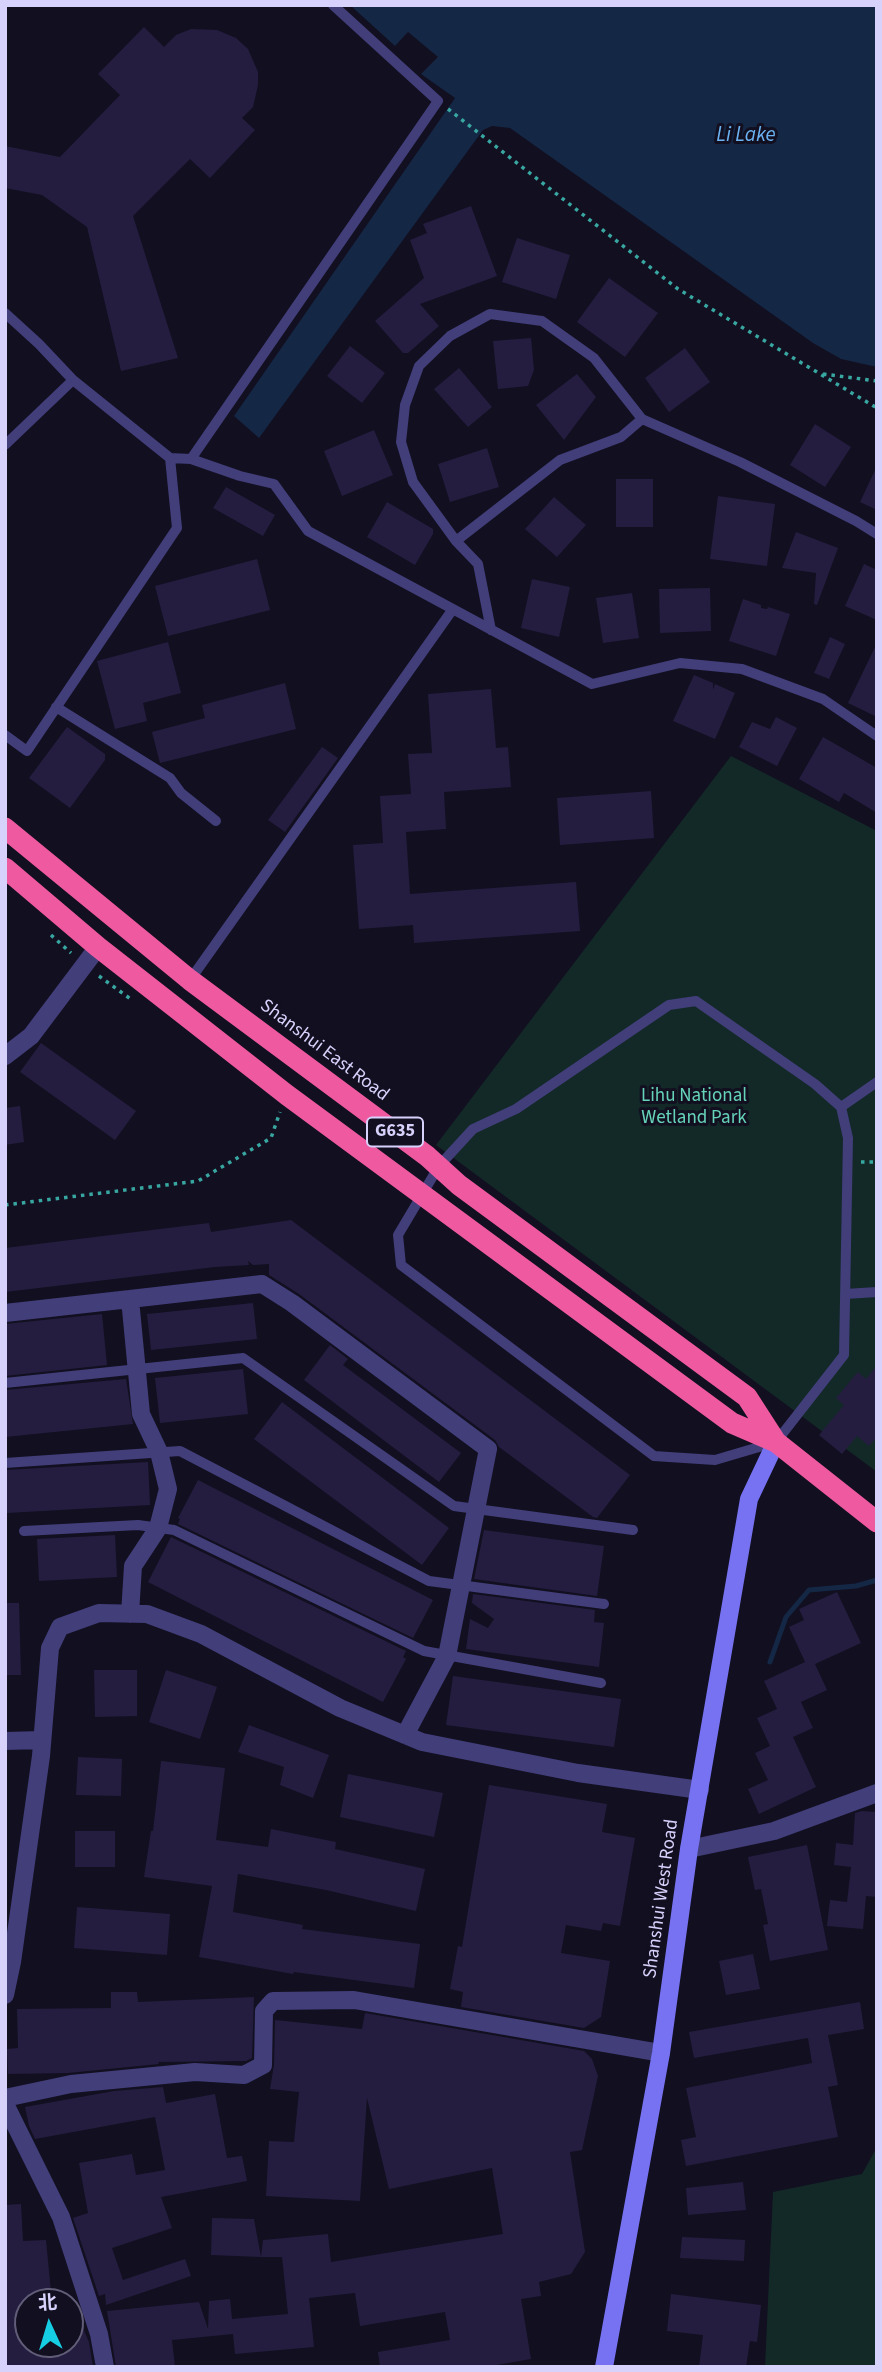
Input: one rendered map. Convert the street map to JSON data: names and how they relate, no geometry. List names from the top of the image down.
{
  "streets": {
    "highway": ["Shanshui East Road", "G635"],
    "street": ["Shanshui West Road"]
  },
  "crossings": [
    ["Shanshui East Road", "Shanshui West Road"]
  ],
  "water": ["Li Lake"],
  "parks": ["Lihu National Wetland Park"],
  "north": "top"
}
